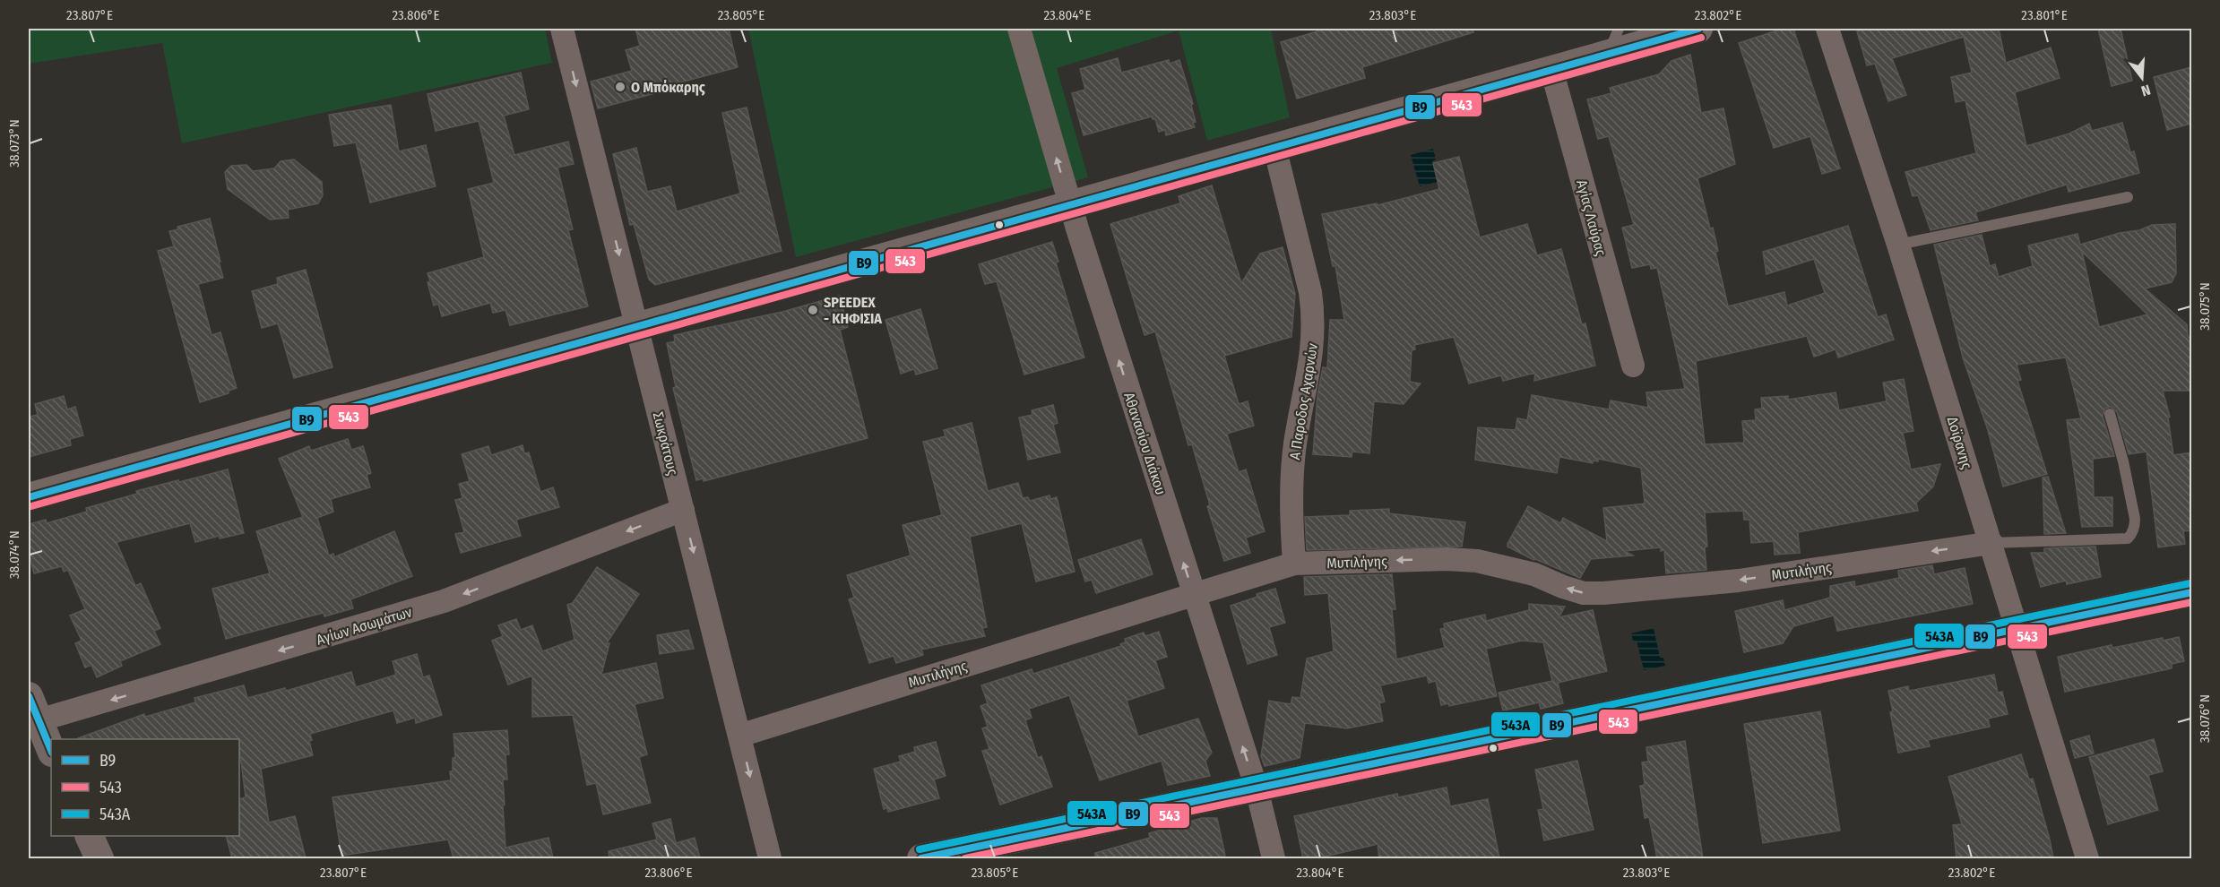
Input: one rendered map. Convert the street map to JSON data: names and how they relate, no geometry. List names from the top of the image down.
{
  "streets": {
    "street": [
      "Αγίας Λαύρας",
      "Α Παροδος Αχαρνών",
      "Δοϊρανης",
      "Σωκράτους",
      "Αθανασίου Διάκου",
      "Μυτιλήνης",
      "Αγίων Ασωμάτων"
    ]
  },
  "crossings": [
    ["Α Παροδος Αχαρνών", "Μυτιλήνης"],
    ["Δοϊρανης", "Μυτιλήνης"],
    ["Σωκράτους", "Μυτιλήνης"],
    ["Σωκράτους", "Αγίων Ασωμάτων"],
    ["Αθανασίου Διάκου", "Μυτιλήνης"]
  ],
  "one_way": ["Σωκράτους", "Αθανασίου Διάκου", "Αγίων Ασωμάτων"],
  "places": ["Ο Μπόκαρης", "SPEEDEX - ΚΗΦΙΣΙΑ"],
  "lines": ["transit line Β9", "transit line 543", "transit line 543A"],
  "legend": ["Β9", "543", "543A"],
  "north": "bottom",
  "coordinates": [
    "23.807°E",
    "23.806°E",
    "23.805°E",
    "23.804°E",
    "23.803°E",
    "23.802°E",
    "23.801°E",
    "38.073°N",
    "38.075°N",
    "38.074°N",
    "38.076°N"
  ]
}
